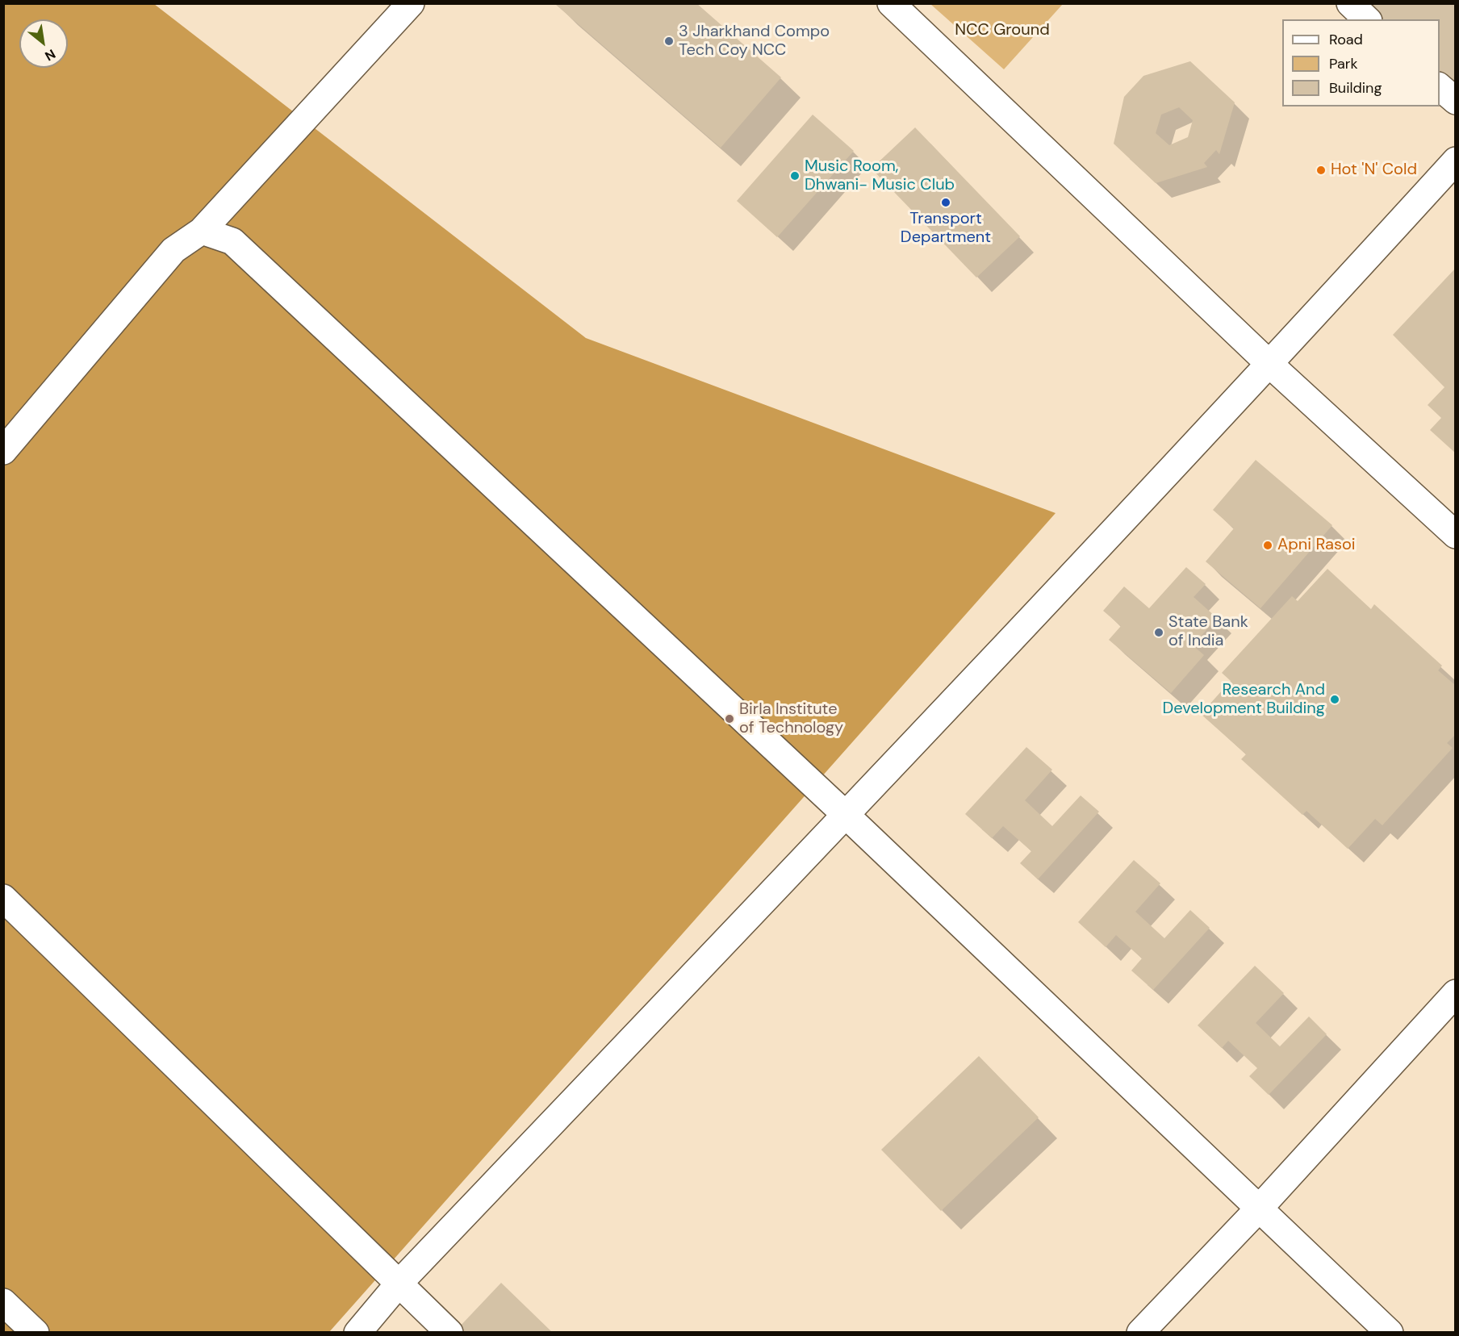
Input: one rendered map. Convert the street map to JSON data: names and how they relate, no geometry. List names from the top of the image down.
{
  "parks": ["NCC Ground"],
  "places": [
    "3 Jharkhand Compo Tech Coy NCC",
    "Hot 'N' Cold",
    "Music Room, Dhwani- Music Club",
    "Transport Department",
    "Apni Rasoi",
    "State Bank of India",
    "Research And Development Building",
    "Birla Institute of Technology"
  ],
  "legend": ["Road", "Park", "Building"],
  "north": "bottom right"
}
